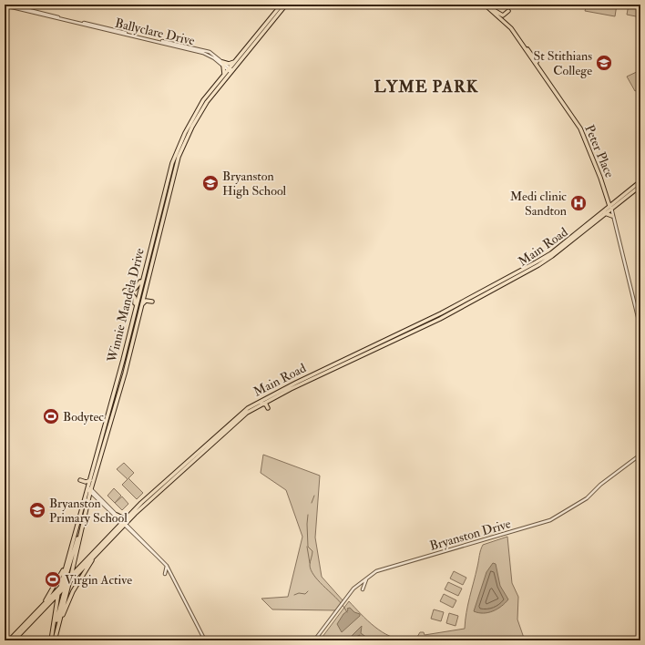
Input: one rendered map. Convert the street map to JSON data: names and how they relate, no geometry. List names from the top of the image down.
{
  "streets": {
    "main road": ["Peter Place", "Main Road", "Winnie Mandela Drive"],
    "street": ["Ballyclare Drive", "Bryanston Drive"]
  },
  "crossings": [
    ["Ballyclare Drive", "Winnie Mandela Drive"],
    ["Peter Place", "Main Road"],
    ["Main Road", "Winnie Mandela Drive"]
  ],
  "districts": ["LYME PARK"],
  "places": {
    "school or university": ["St Stithians College", "Bryanston High School", "Bryanston Primary School"],
    "hospital": ["Medi clinic Sandton"],
    "sports": ["Bodytec", "Virgin Active"]
  }
}
